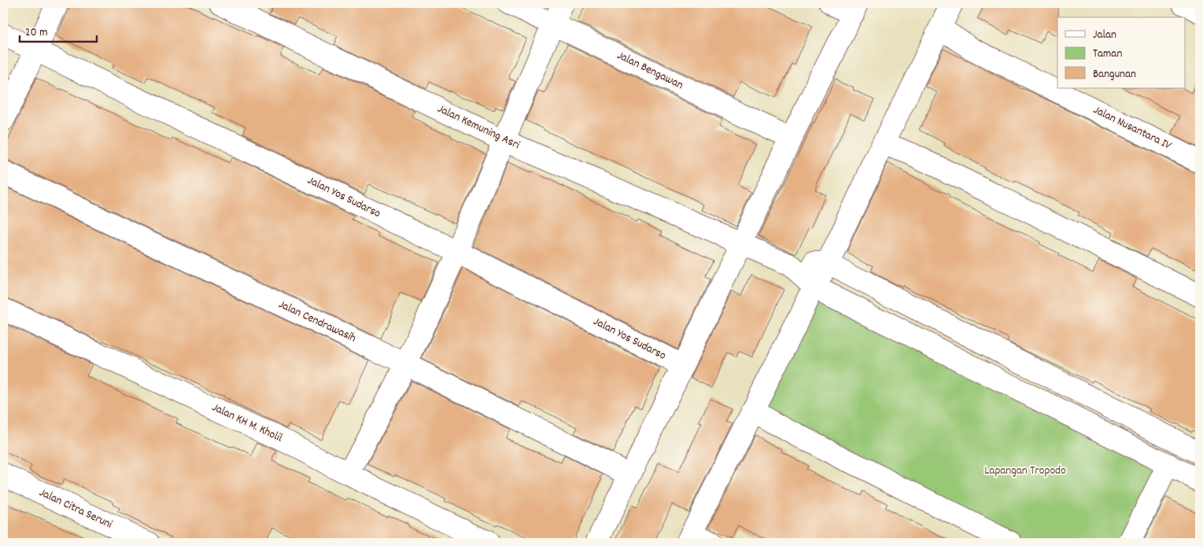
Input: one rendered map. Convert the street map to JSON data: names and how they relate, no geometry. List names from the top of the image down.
{
  "streets": {
    "street": [
      "Jalan Bengawan",
      "Jalan Kemuning Asri",
      "Jalan Nusantara IV",
      "Jalan Yos Sudarso",
      "Jalan Cendrawasih",
      "Jalan KH M. Kholil",
      "Jalan Citra Seruni"
    ]
  },
  "parks": ["Lapangan Tropodo"],
  "legend": ["Jalan", "Taman", "Bangunan"],
  "scale_bar": "20 m"
}
